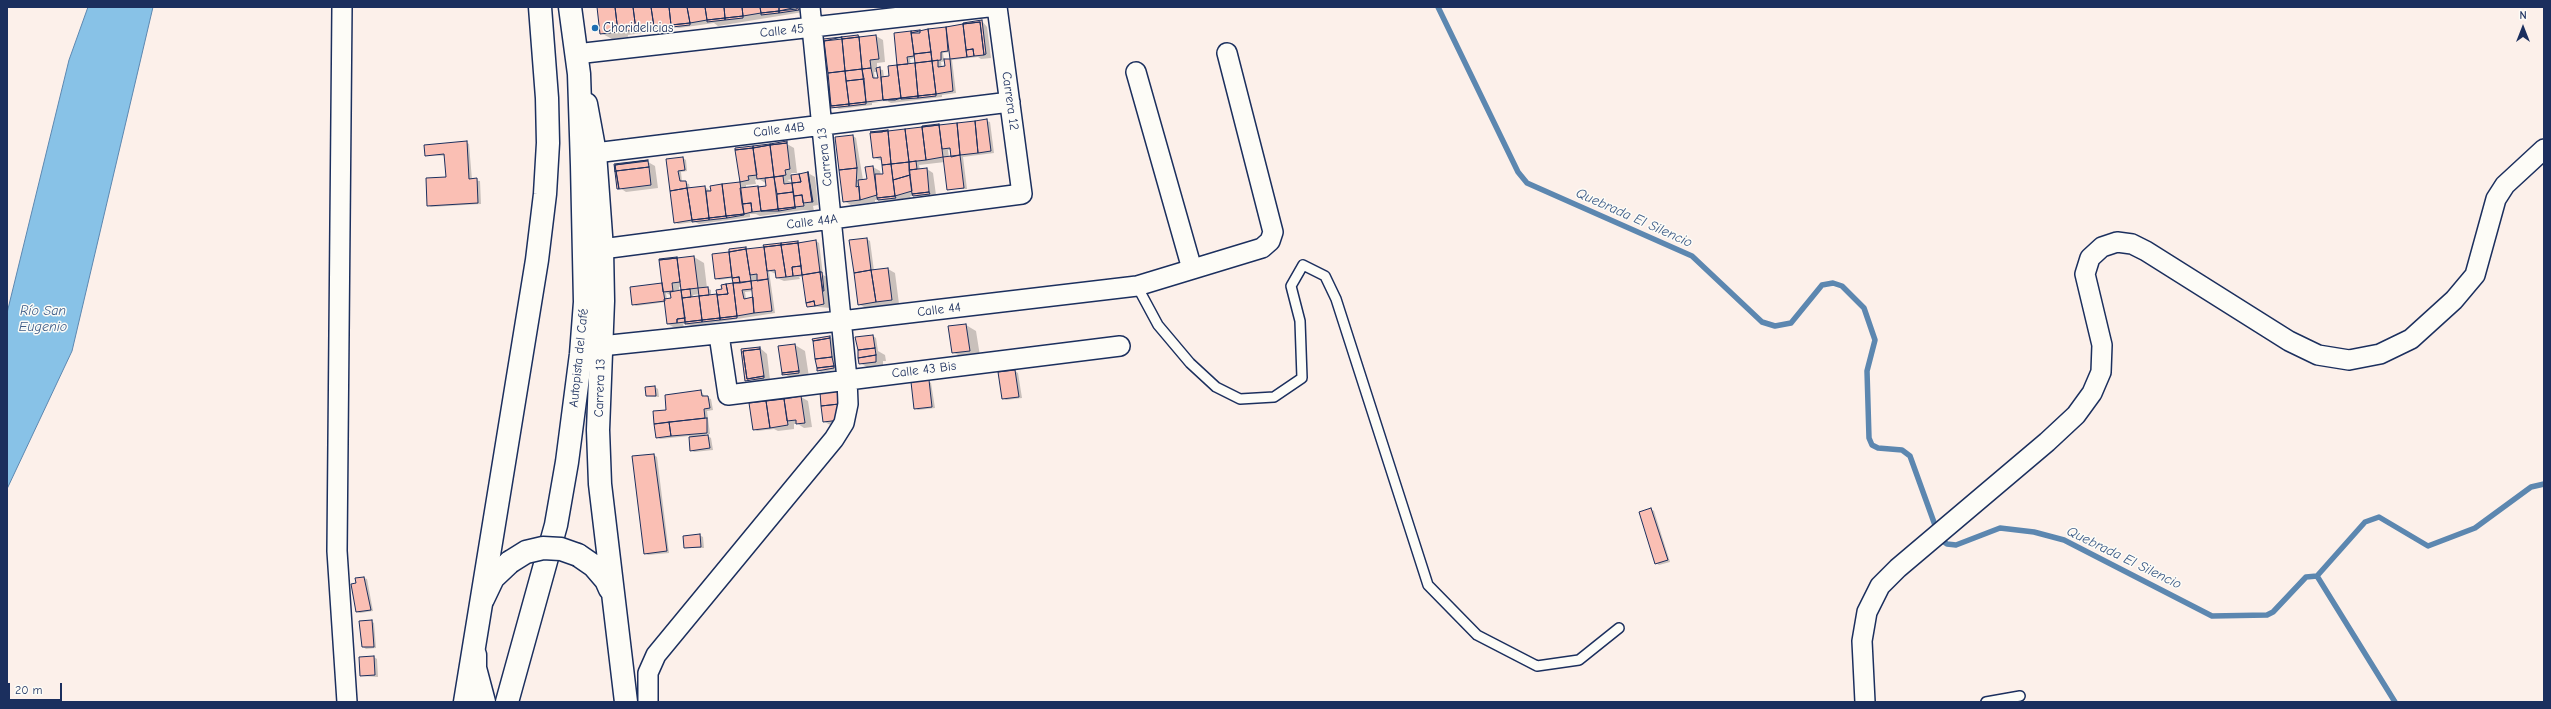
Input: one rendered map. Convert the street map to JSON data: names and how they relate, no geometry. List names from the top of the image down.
{
  "streets": {
    "main road": ["Carrera 13", "Autopista del Café"],
    "street": [
      "Calle 45",
      "Carrera 12",
      "Calle 44B",
      "Calle 44A",
      "Calle 44",
      "Calle 43 Bis"
    ]
  },
  "crossings": [
    ["Calle 45", "Carrera 13"],
    ["Calle 45", "Autopista del Café"],
    ["Carrera 12", "Calle 44B"],
    ["Carrera 12", "Calle 44A"],
    ["Calle 44B", "Carrera 13"],
    ["Carrera 13", "Calle 44A"],
    ["Carrera 13", "Calle 44"],
    ["Carrera 13", "Autopista del Café"],
    ["Carrera 13", "Calle 43 Bis"],
    ["Calle 44", "Calle 43 Bis"]
  ],
  "water": ["Quebrada El Silencio", "Río San Eugenio"],
  "places": ["Choridelicias"],
  "scale_bar": "20 m",
  "north": "top"
}
